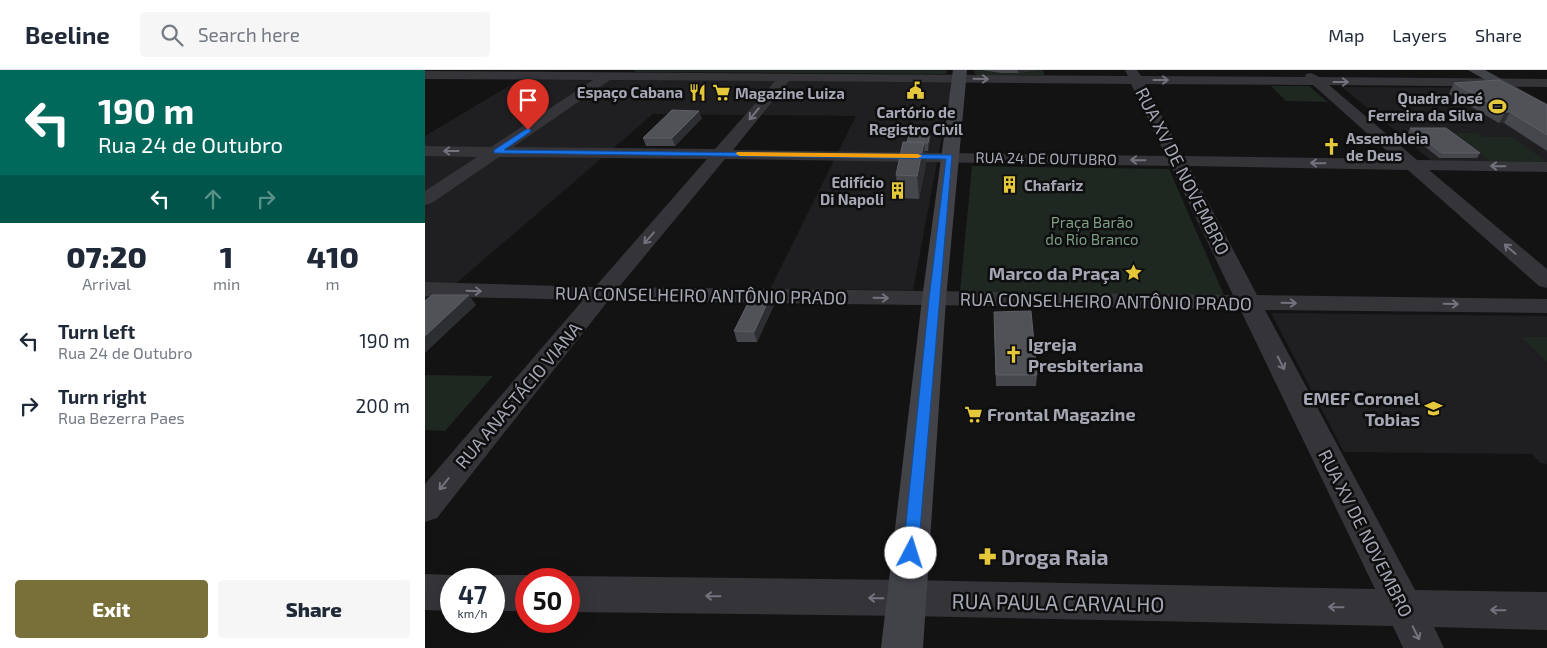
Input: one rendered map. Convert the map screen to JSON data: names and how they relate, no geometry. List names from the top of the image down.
{
  "streets": {
    "street": [
      "RUA 24 DE OUTUBRO",
      "RUA XV DE NOVEMBRO",
      "RUA CONSELHEIRO ANTÔNIO PRADO",
      "RUA ANASTÁCIO VIANA",
      "RUA PAULA CARVALHO"
    ]
  },
  "crossings": [
    ["RUA 24 DE OUTUBRO", "RUA XV DE NOVEMBRO"],
    ["RUA 24 DE OUTUBRO", "RUA ANASTÁCIO VIANA"],
    ["RUA XV DE NOVEMBRO", "RUA CONSELHEIRO ANTÔNIO PRADO"],
    ["RUA XV DE NOVEMBRO", "RUA PAULA CARVALHO"],
    ["RUA CONSELHEIRO ANTÔNIO PRADO", "RUA ANASTÁCIO VIANA"]
  ],
  "one_way": ["RUA XV DE NOVEMBRO", "RUA PAULA CARVALHO"],
  "parks": ["Praça Barão do Rio Branco"],
  "places": {
    "public building": ["Cartório de Registro Civil"],
    "restaurant": ["Espaço Cabana"],
    "supermarket": ["Magazine Luiza", "Frontal Magazine"],
    "sports": ["Quadra José Ferreira da Silva"],
    "church": ["Assembleia de Deus", "Igreja Presbiteriana"],
    "building": ["Chafariz", "Edifício Di Napoli"],
    "place": ["Marco da Praça"],
    "school or university": ["EMEF Coronel Tobias"],
    "pharmacy": ["Droga Raia"]
  },
  "page": {
    "header": "Beeline",
    "search": "Search here",
    "nav": ["Map", "Layers", "Share"],
    "turn": ["190 m", "Rua 24 de Outubro"],
    "eta": [
      "07:20",
      "Arrival",
      "1",
      "min",
      "410",
      "m"
    ],
    "list": [
      {
        "name": "Turn left",
        "note": "Rua 24 de Outubro",
        "value": "190 m"
      },
      {
        "name": "Turn right",
        "note": "Rua Bezerra Paes",
        "value": "200 m"
      }
    ],
    "speed": "47 km/h",
    "limit": "50",
    "buttons": ["Exit", "Share"]
  }
}
